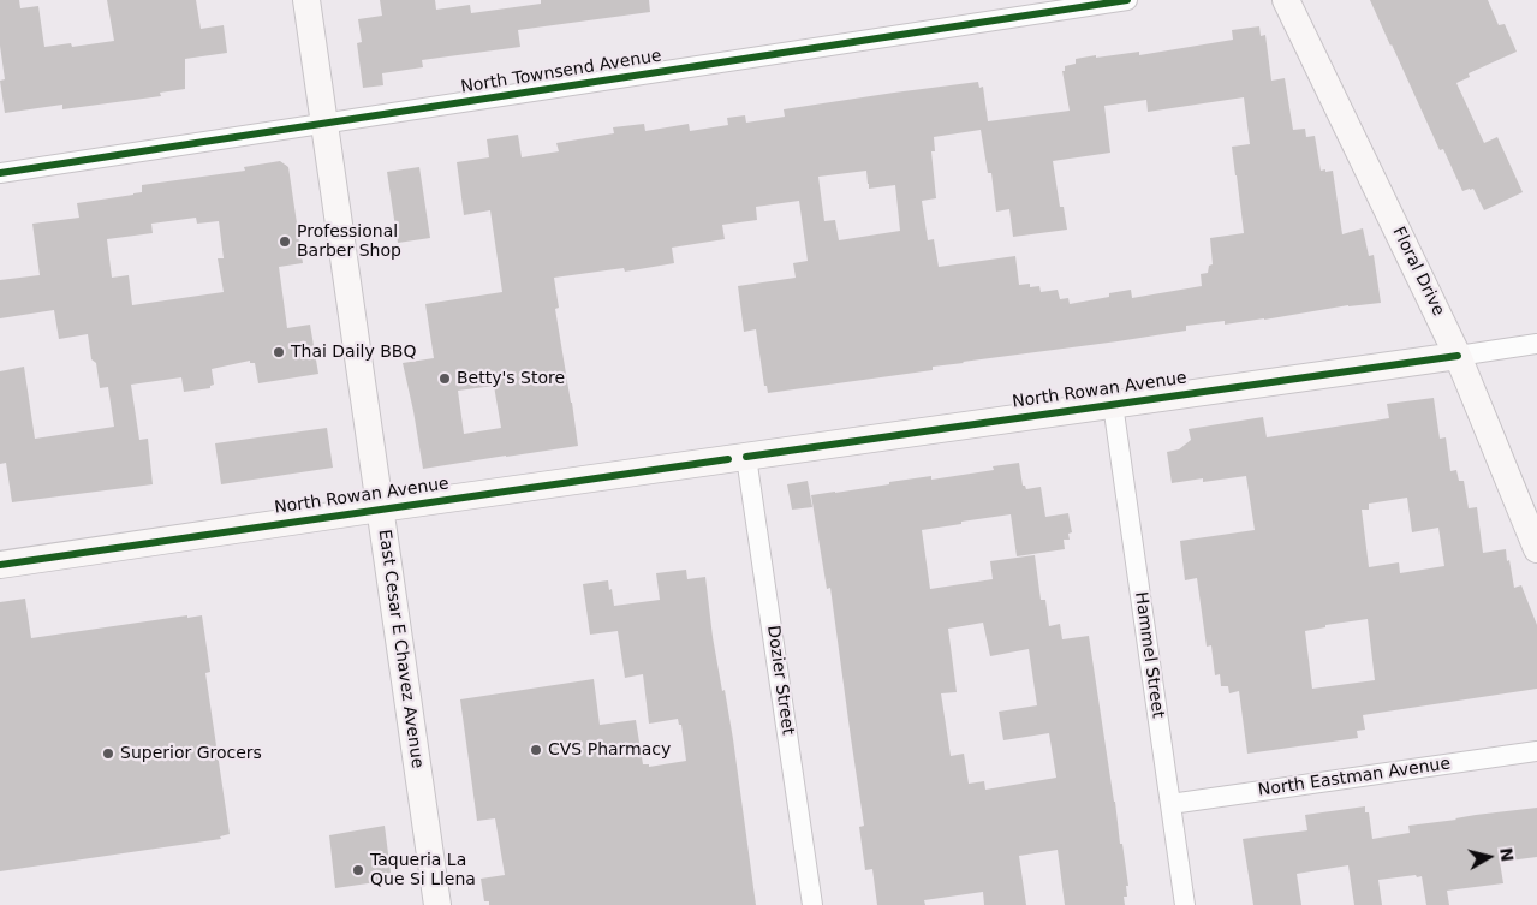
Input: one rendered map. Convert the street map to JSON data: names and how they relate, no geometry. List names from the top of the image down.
{
  "streets": {
    "street": [
      "North Townsend Avenue",
      "Floral Drive",
      "North Rowan Avenue",
      "East Cesar E Chavez Avenue",
      "Hammel Street",
      "Dozier Street",
      "North Eastman Avenue"
    ]
  },
  "crossings": [
    ["North Townsend Avenue", "East Cesar E Chavez Avenue"],
    ["Floral Drive", "North Rowan Avenue"],
    ["North Rowan Avenue", "East Cesar E Chavez Avenue"],
    ["North Rowan Avenue", "Hammel Street"],
    ["North Rowan Avenue", "Dozier Street"],
    ["Hammel Street", "North Eastman Avenue"]
  ],
  "places": [
    "Professional Barber Shop",
    "Thai Daily BBQ",
    "Betty's Store",
    "CVS Pharmacy",
    "Superior Grocers",
    "Taqueria La Que Si Llena"
  ],
  "north": "right"
}
